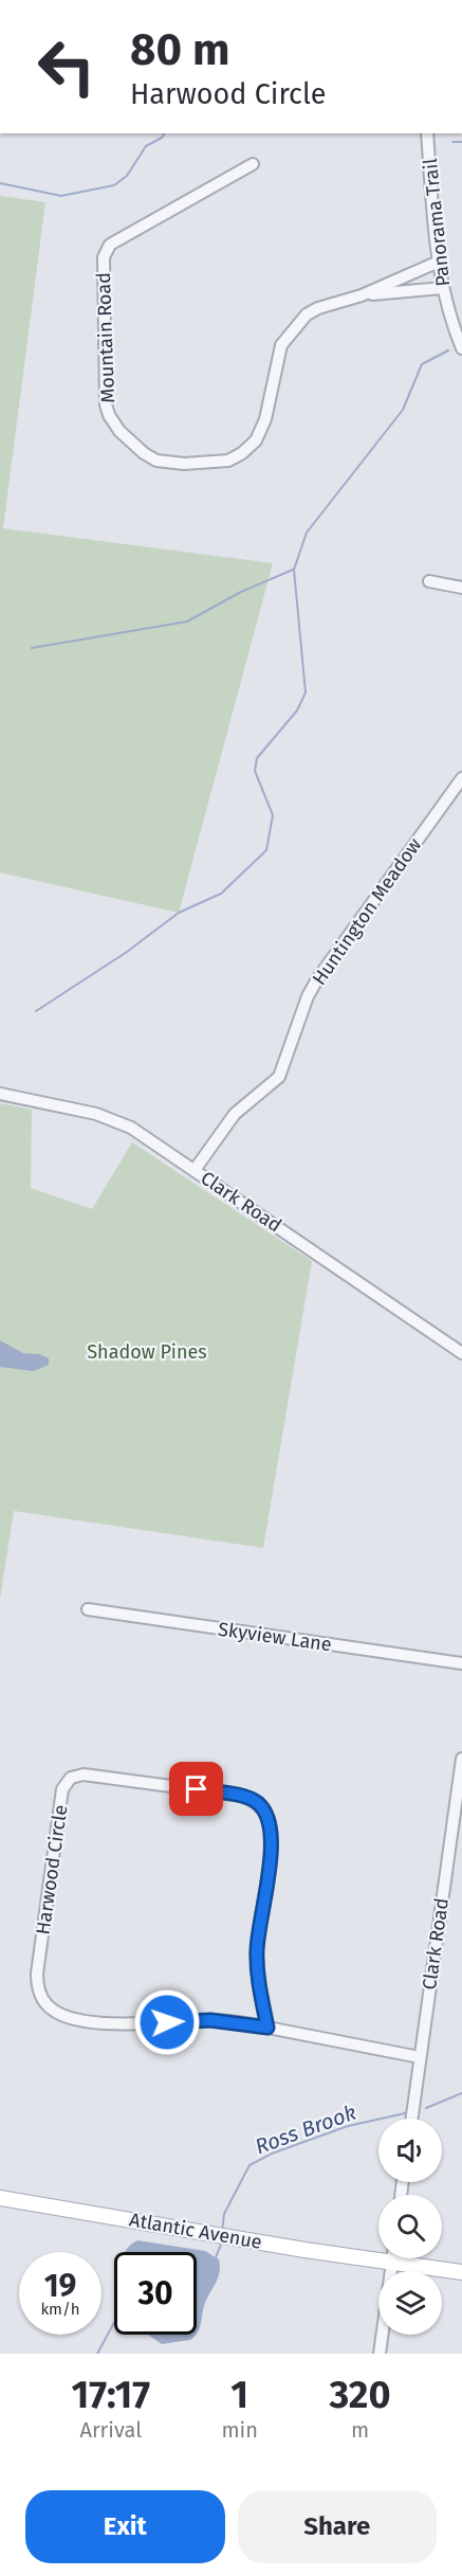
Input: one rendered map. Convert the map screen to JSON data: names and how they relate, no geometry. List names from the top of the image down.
{
  "streets": {
    "main road": ["Atlantic Avenue"],
    "street": [
      "Panorama Trail",
      "Mountain Road",
      "Huntington Meadow",
      "Clark Road",
      "Skyview Lane",
      "Harwood Circle"
    ]
  },
  "crossings": [
    ["Panorama Trail", "Mountain Road"],
    ["Huntington Meadow", "Clark Road"],
    ["Clark Road", "Harwood Circle"]
  ],
  "water": ["Ross Brook"],
  "parks": ["Shadow Pines"],
  "page": {
    "turn": ["80 m", "Harwood Circle"],
    "speed": "19 km/h",
    "limit": "30",
    "eta": [
      "17:17",
      "Arrival",
      "1",
      "min",
      "320",
      "m"
    ],
    "buttons": ["Exit", "Share"]
  }
}
